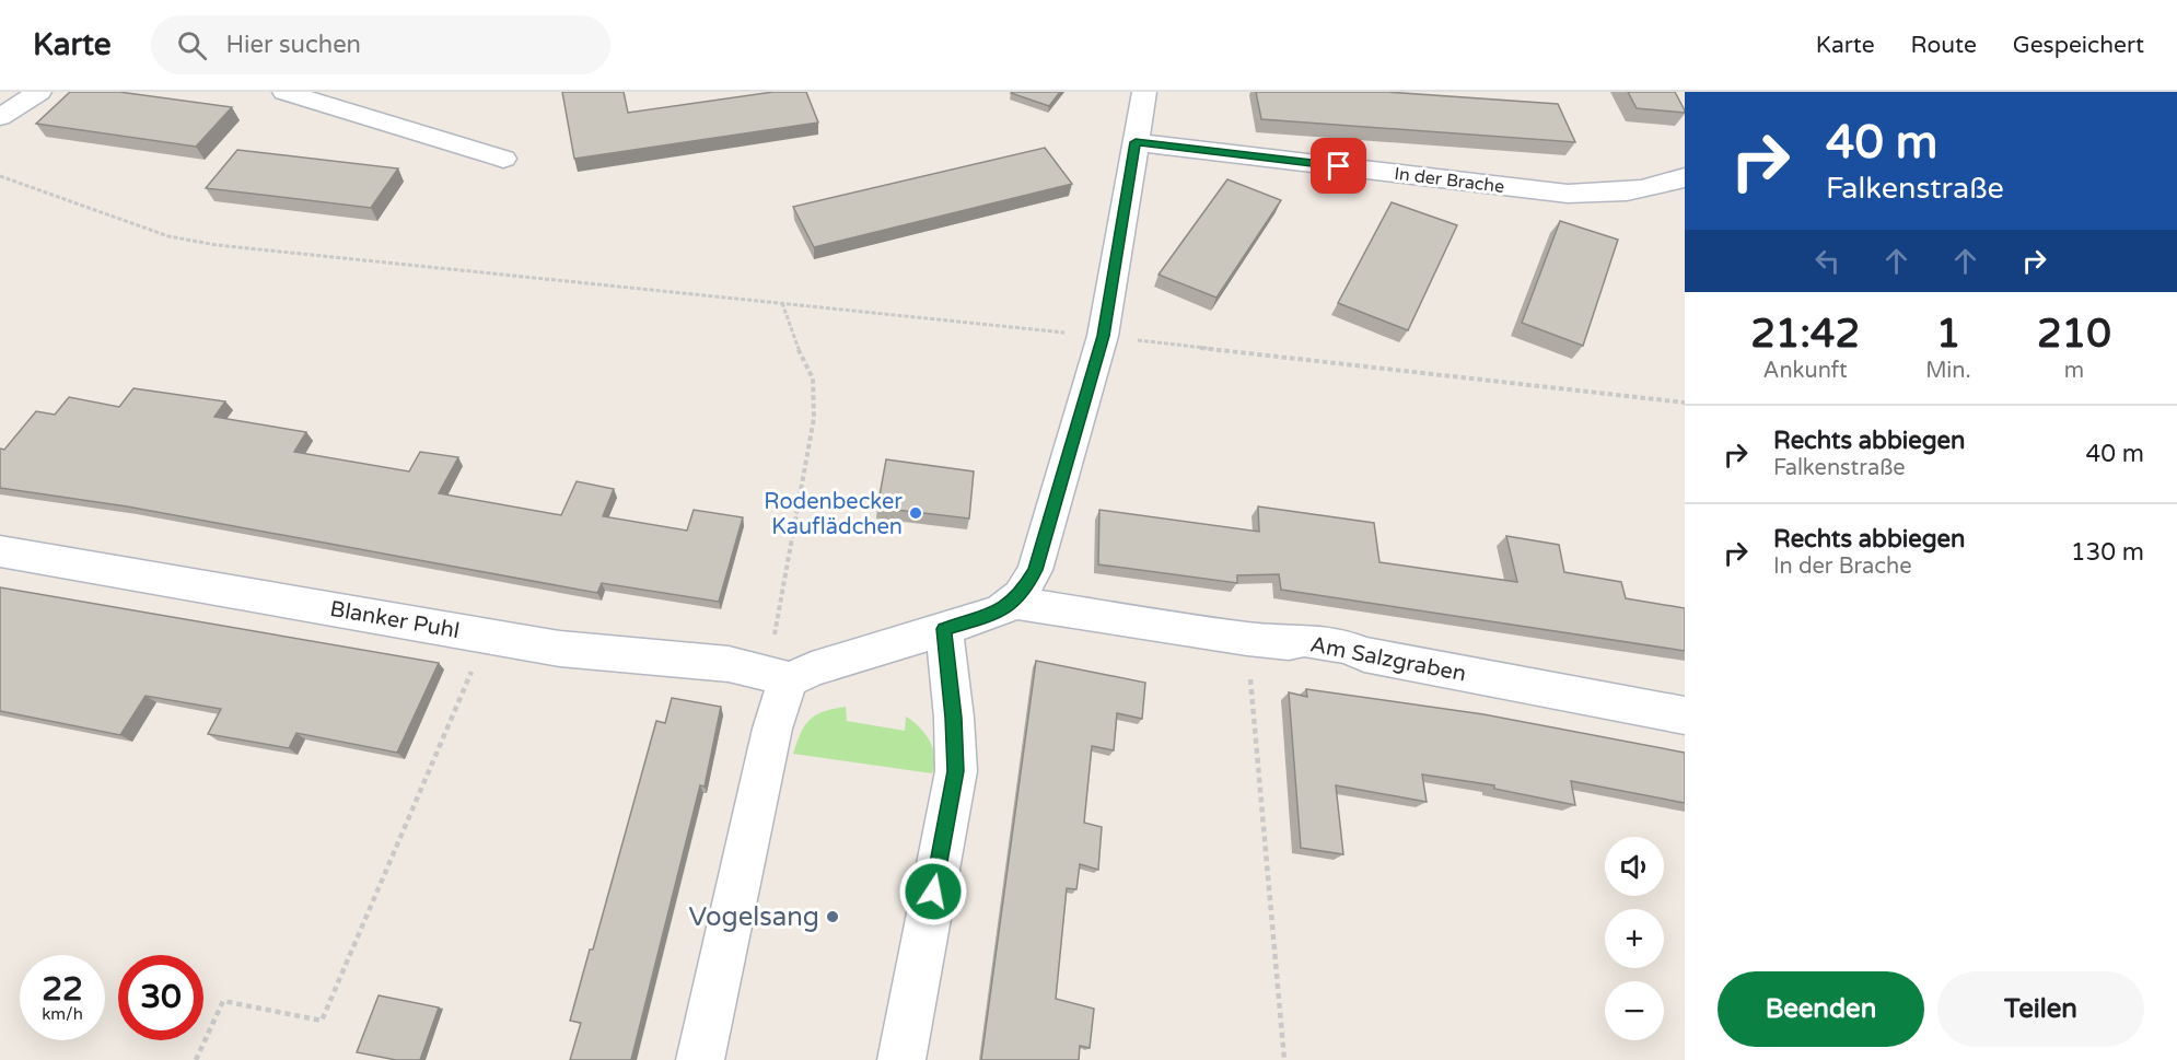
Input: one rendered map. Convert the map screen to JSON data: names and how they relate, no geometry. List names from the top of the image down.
{
  "streets": {
    "street": ["In der Brache", "Blanker Puhl", "Am Salzgraben"]
  },
  "places": ["Rodenbecker Kauflädchen", "Vogelsang"],
  "page": {
    "header": "Karte",
    "search": "Hier suchen",
    "nav": ["Karte", "Route", "Gespeichert"],
    "turn": ["40 m", "Falkenstraße"],
    "eta": [
      "21:42",
      "Ankunft",
      "1",
      "Min.",
      "210",
      "m"
    ],
    "list": [
      {
        "name": "Rechts abbiegen",
        "note": "Falkenstraße",
        "value": "40 m"
      },
      {
        "name": "Rechts abbiegen",
        "note": "In der Brache",
        "value": "130 m"
      }
    ],
    "map_buttons": ["+", "−"],
    "speed": "22 km/h",
    "limit": "30",
    "buttons": ["Beenden", "Teilen"]
  }
}
